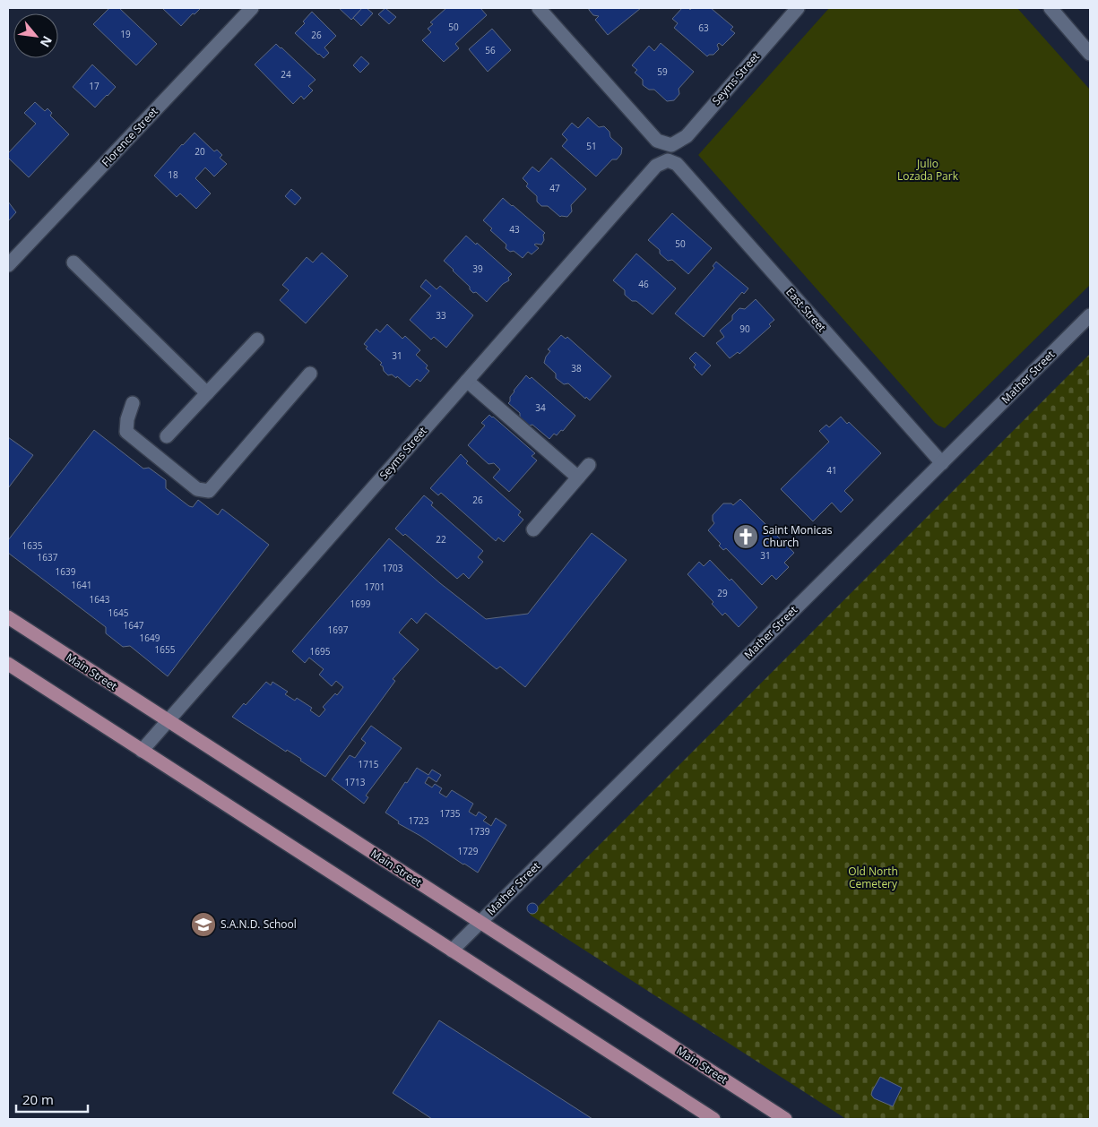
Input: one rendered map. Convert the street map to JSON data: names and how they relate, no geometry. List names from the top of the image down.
{
  "streets": {
    "main road": ["Main Street"],
    "street": [
      "Seyms Street",
      "Florence Street",
      "East Street",
      "Mather Street"
    ]
  },
  "crossings": [
    ["Seyms Street", "East Street"],
    ["Seyms Street", "Main Street"],
    ["East Street", "Mather Street"],
    ["Mather Street", "Main Street"]
  ],
  "parks": ["Julio Lozada Park", "Old North Cemetery"],
  "places": {
    "church": ["Saint Monicas Church"],
    "school or university": ["S.A.N.D. School"]
  },
  "house_numbers": [
    "50",
    "63",
    "19",
    "26",
    "56",
    "59",
    "24",
    "17",
    "51",
    "20",
    "18",
    "47",
    "43",
    "50",
    "39",
    "46",
    "33",
    "90",
    "31",
    "38",
    "34",
    "41",
    "26",
    "22",
    "1635",
    "31",
    "1637",
    "1703",
    "1639",
    "1641",
    "1701",
    "29",
    "1643",
    "1699",
    "1645",
    "1647",
    "1697",
    "1649",
    "1655",
    "1695",
    "1715",
    "1713",
    "1735",
    "1723",
    "1739",
    "1729"
  ],
  "scale_bar": "20 m",
  "north": "bottom right"
}
